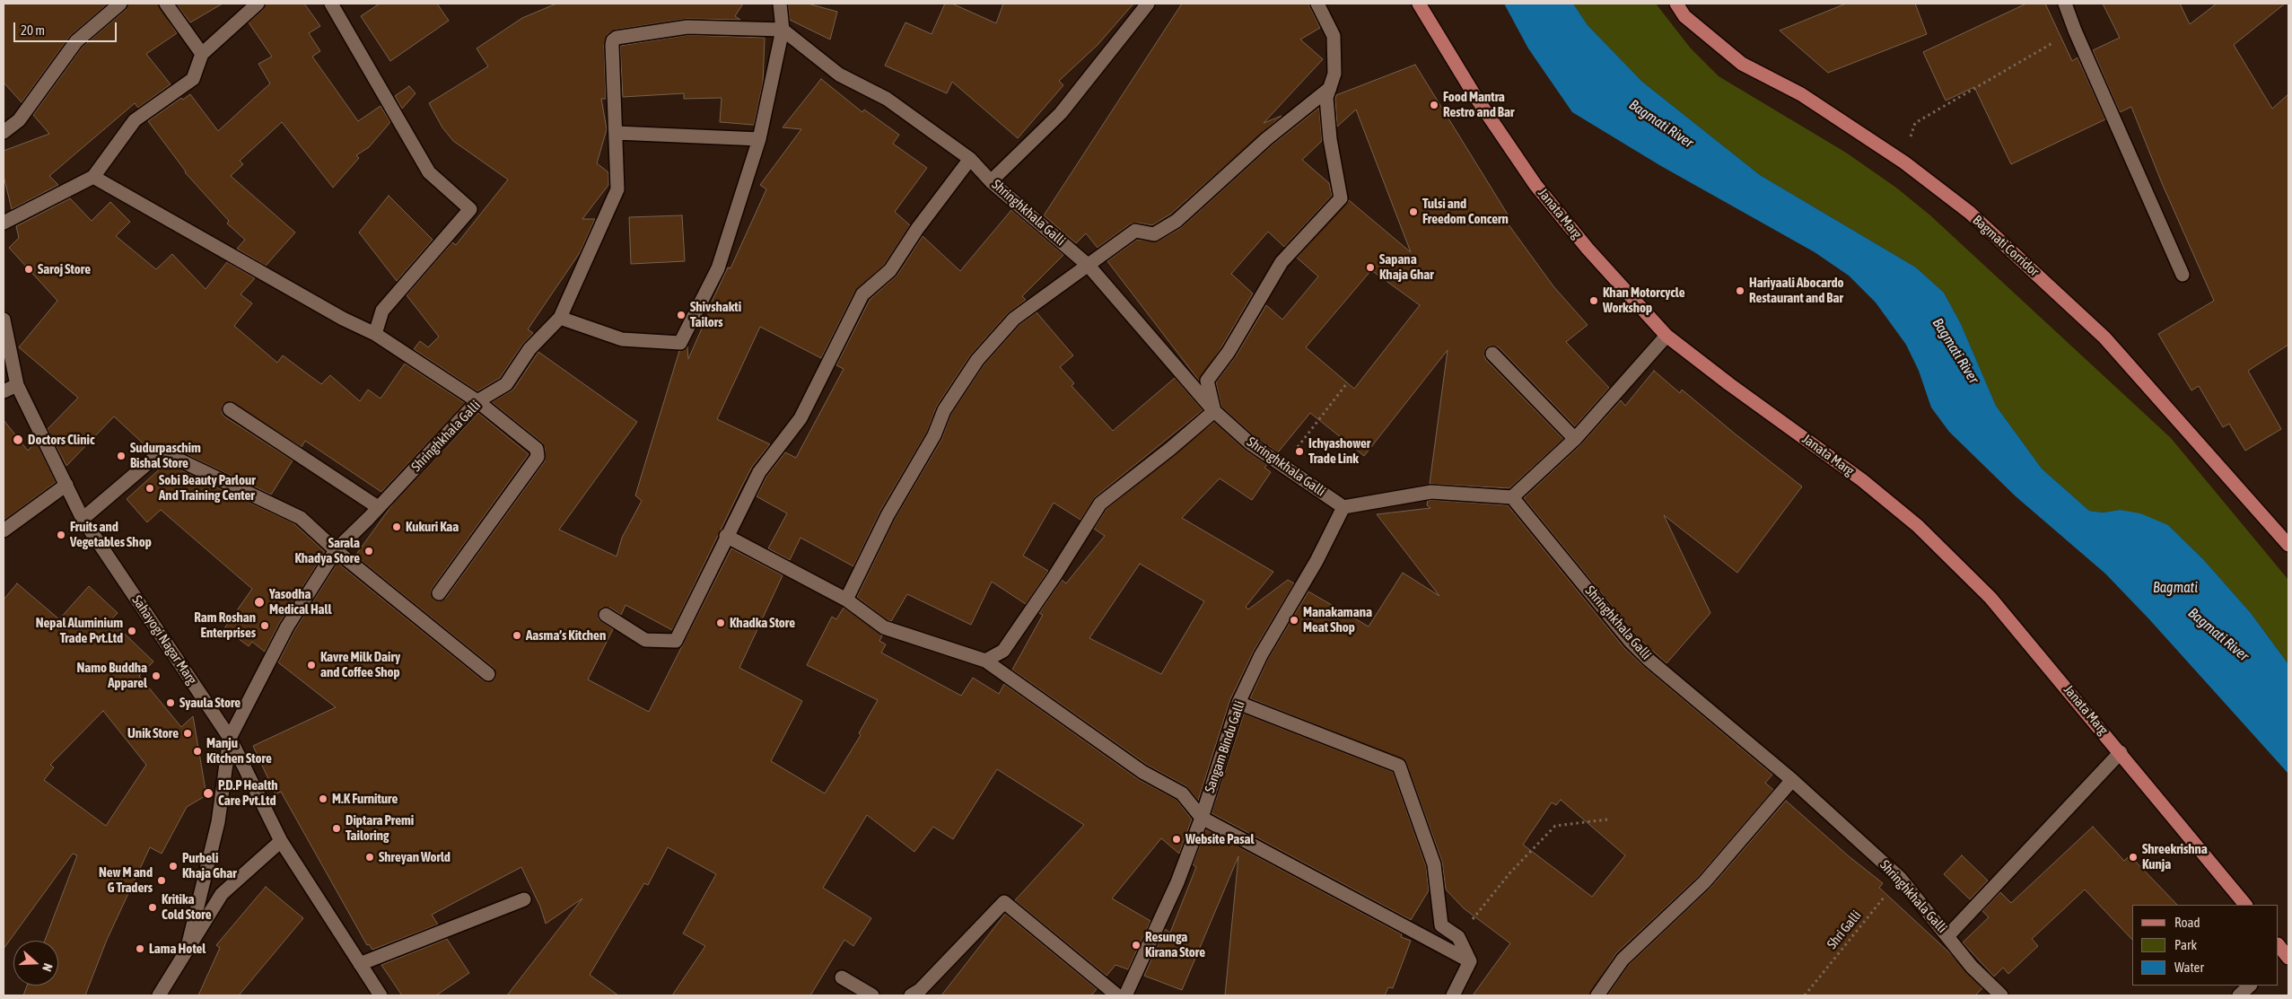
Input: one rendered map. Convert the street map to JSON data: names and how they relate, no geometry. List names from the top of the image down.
{
  "streets": {
    "main road": ["Janata Marg", "Bagmati Corridor"],
    "street": ["Shringhkhala Galli", "Sahayogi Nagar Marg", "Sangam Bindu Galli"],
    "path": ["Shri Galli"]
  },
  "crossings": [
    ["Shringhkhala Galli", "Sahayogi Nagar Marg"],
    ["Shringhkhala Galli", "Sangam Bindu Galli"],
    ["Shringhkhala Galli", "Shri Galli"]
  ],
  "water": ["Bagmati River", "Bagmati"],
  "places": [
    "Food Mantra Restro and Bar",
    "Tulsi and Freedom Concern",
    "Sapana Khaja Ghar",
    "Saroj Store",
    "Hariyaali Abocardo Restaurant and Bar",
    "Khan Motorcycle Workshop",
    "Shivshakti Tailors",
    "Doctors Clinic",
    "Ichyashower Trade Link",
    "Sudurpaschim Bishal Store",
    "Sobi Beauty Parlour And Training Center",
    "Kukuri Kaa",
    "Fruits and Vegetables Shop",
    "Sarala Khadya Store",
    "Yasodha Medical Hall",
    "Manakamana Meat Shop",
    "Khadka Store",
    "Ram Roshan Enterprises",
    "Nepal Aluminium Trade Pvt.Ltd",
    "Aasma’s Kitchen",
    "Kavre Milk Dairy and Coffee Shop",
    "Namo Buddha Apparel",
    "Syaula Store",
    "Unik Store",
    "Manju Kitchen Store",
    "P.D.P Health Care Pvt.Ltd",
    "M.K Furniture",
    "Diptara Premi Tailoring",
    "Website Pasal",
    "Shreyan World",
    "Shreekrishna Kunja",
    "Purbeli Khaja Ghar",
    "New M and G Traders",
    "Kritika Cold Store",
    "Resunga Kirana Store",
    "Lama Hotel"
  ],
  "legend": ["Road", "Park", "Water"],
  "scale_bar": "20 m",
  "north": "right"
}
